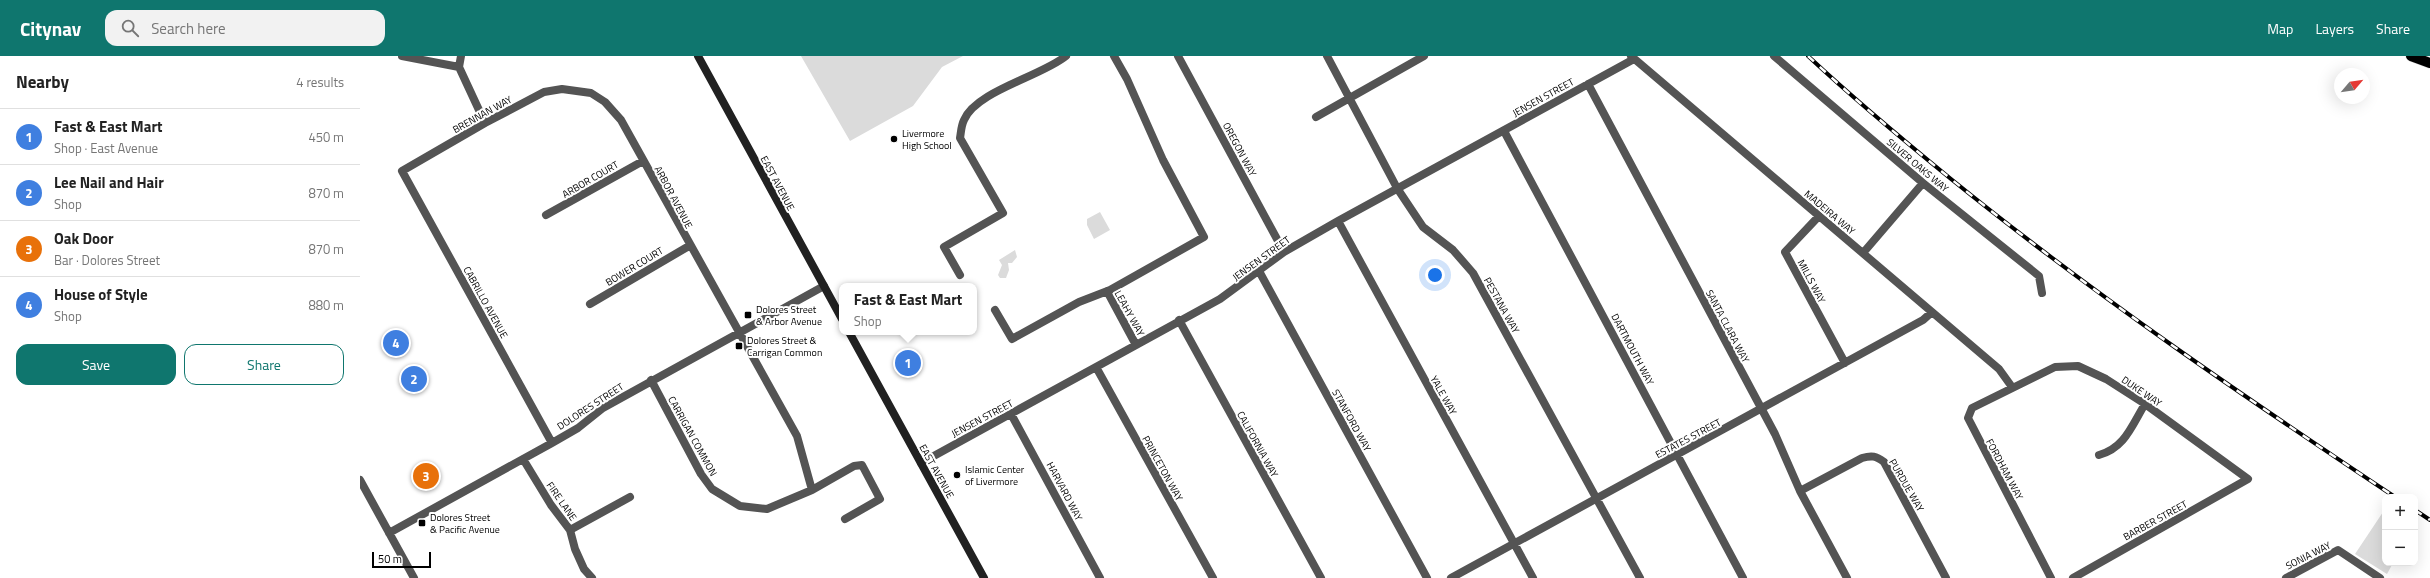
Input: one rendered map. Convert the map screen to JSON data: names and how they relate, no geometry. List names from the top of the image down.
{
  "streets": {
    "main road": ["EAST AVENUE"],
    "street": [
      "JENSEN STREET",
      "BRENNAN WAY",
      "OREGON WAY",
      "SILVER OAKS WAY",
      "ARBOR COURT",
      "ARBOR AVENUE",
      "MADEIRA WAY",
      "BOWER COURT",
      "MILLS WAY",
      "CABRILLO AVENUE",
      "PESTANA WAY",
      "LEAHY WAY",
      "SANTA CLARA WAY",
      "DARTMOUTH WAY",
      "DUKE WAY",
      "YALE WAY",
      "DOLORES STREET",
      "STANFORD WAY",
      "CARRIGAN COMMON",
      "ESTATES STREET",
      "CALIFORNIA WAY",
      "PRINCETON WAY",
      "FORDHAM WAY",
      "PURDUE WAY",
      "HARVARD WAY",
      "FIRE LANE",
      "BARBER STREET",
      "SONIA WAY"
    ]
  },
  "crossings": [
    ["JENSEN STREET", "OREGON WAY"],
    ["JENSEN STREET", "EAST AVENUE"],
    ["JENSEN STREET", "MADEIRA WAY"],
    ["JENSEN STREET", "PESTANA WAY"],
    ["JENSEN STREET", "LEAHY WAY"],
    ["JENSEN STREET", "SANTA CLARA WAY"],
    ["JENSEN STREET", "DARTMOUTH WAY"],
    ["JENSEN STREET", "YALE WAY"],
    ["JENSEN STREET", "STANFORD WAY"],
    ["JENSEN STREET", "CALIFORNIA WAY"],
    ["JENSEN STREET", "PRINCETON WAY"],
    ["JENSEN STREET", "HARVARD WAY"],
    ["BRENNAN WAY", "ARBOR AVENUE"],
    ["BRENNAN WAY", "CABRILLO AVENUE"],
    ["ARBOR COURT", "ARBOR AVENUE"],
    ["EAST AVENUE", "DOLORES STREET"],
    ["ARBOR AVENUE", "BOWER COURT"],
    ["ARBOR AVENUE", "DOLORES STREET"],
    ["MADEIRA WAY", "MILLS WAY"],
    ["MADEIRA WAY", "DUKE WAY"],
    ["MADEIRA WAY", "ESTATES STREET"],
    ["MADEIRA WAY", "FORDHAM WAY"],
    ["MILLS WAY", "ESTATES STREET"],
    ["CABRILLO AVENUE", "DOLORES STREET"],
    ["PESTANA WAY", "ESTATES STREET"],
    ["SANTA CLARA WAY", "ESTATES STREET"],
    ["SANTA CLARA WAY", "PURDUE WAY"],
    ["DARTMOUTH WAY", "ESTATES STREET"],
    ["DUKE WAY", "FORDHAM WAY"],
    ["DUKE WAY", "BARBER STREET"],
    ["YALE WAY", "ESTATES STREET"],
    ["DOLORES STREET", "CARRIGAN COMMON"],
    ["DOLORES STREET", "FIRE LANE"]
  ],
  "places": {
    "other": ["Livermore High School", "Islamic Center of Livermore"],
    "transit": ["Dolores Street & Arbor Avenue", "Dolores Street & Carrigan Common", "Dolores Street & Pacific Avenue"]
  },
  "scale_bar": "50 m",
  "north": "top right",
  "page": {
    "header": "Citynav",
    "search": "Search here",
    "nav": ["Map", "Layers", "Share"],
    "heading": ["Nearby", "4 results"],
    "list": [
      {
        "mark": "1",
        "name": "Fast & East Mart",
        "note": "Shop · East Avenue",
        "value": "450 m"
      },
      {
        "mark": "2",
        "name": "Lee Nail and Hair",
        "note": "Shop",
        "value": "870 m"
      },
      {
        "mark": "3",
        "name": "Oak Door",
        "note": "Bar · Dolores Street",
        "value": "870 m"
      },
      {
        "mark": "4",
        "name": "House of Style",
        "note": "Shop",
        "value": "880 m"
      }
    ],
    "popup": ["Fast & East Mart", "Shop"],
    "pins": [
      "4",
      "1",
      "2",
      "3"
    ],
    "buttons": ["Save", "Share"],
    "map_buttons": ["+", "−"],
    "scale": "50 m"
  }
}
